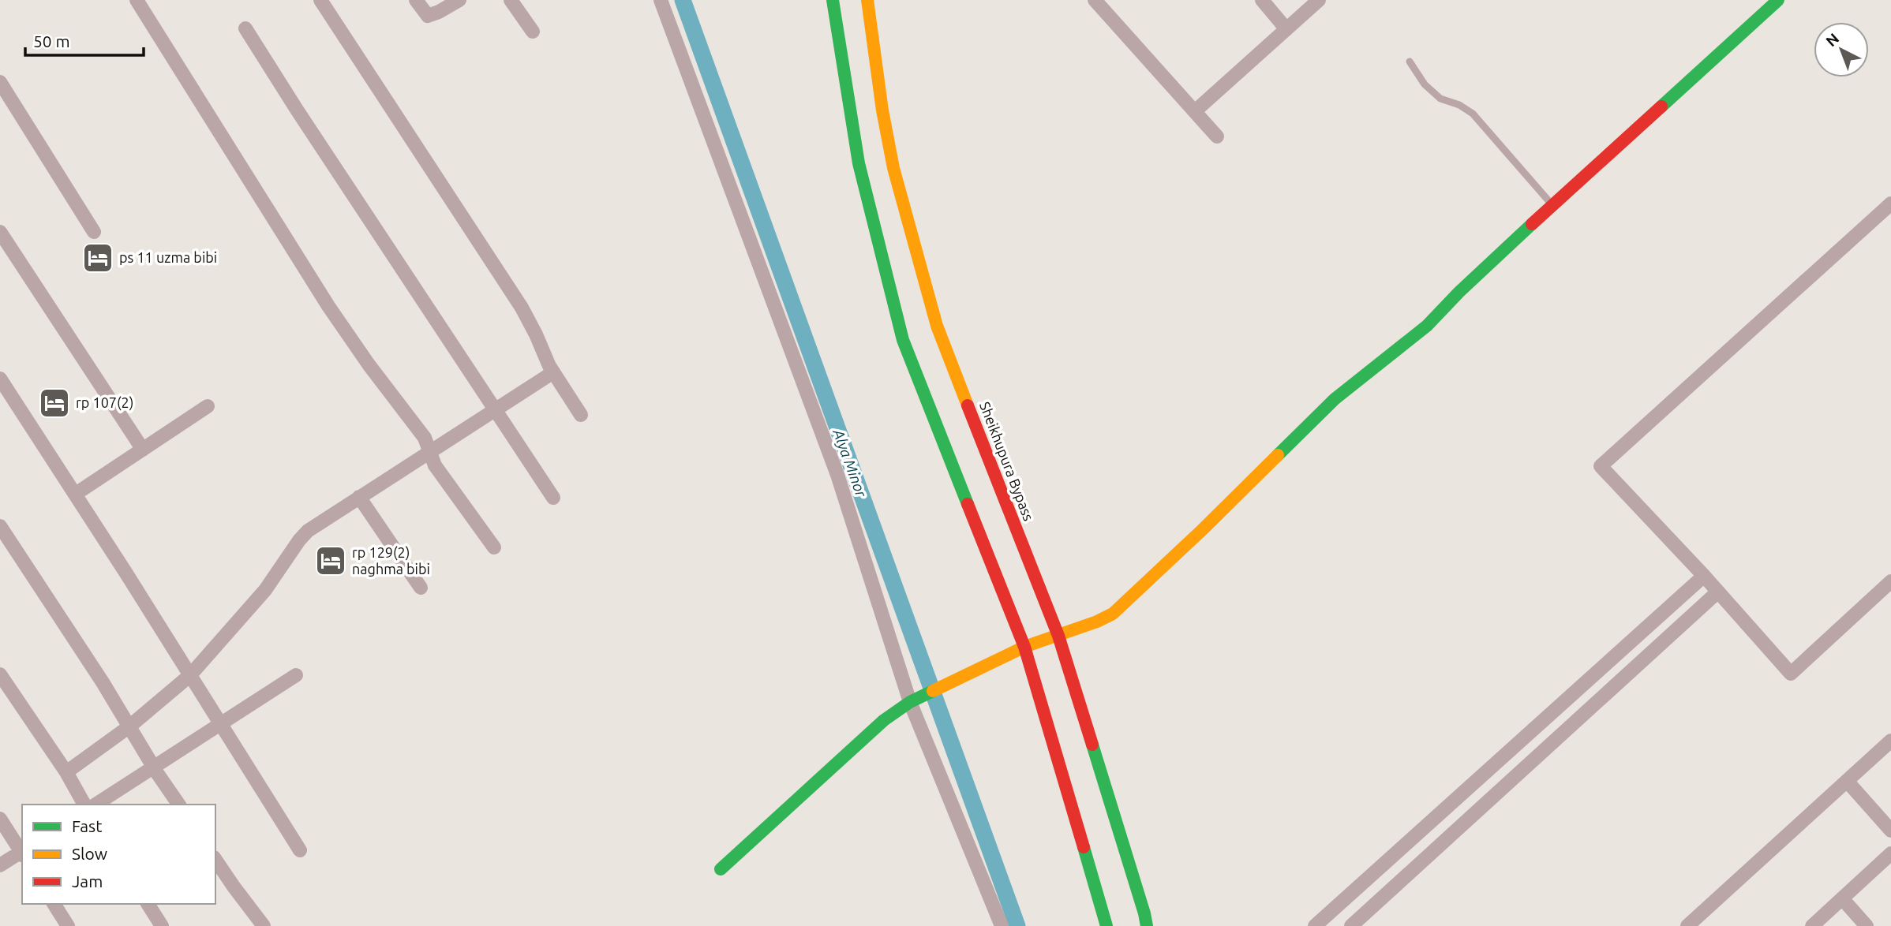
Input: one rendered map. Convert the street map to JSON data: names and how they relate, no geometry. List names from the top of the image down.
{
  "streets": {
    "main road": ["Sheikhupura Bypass"]
  },
  "water": ["Alya Minor"],
  "places": {
    "hotel": ["ps 11 uzma bibi", "rp 107(2)", "rp 129(2) naghma bibi"]
  },
  "legend": ["Fast", "Slow", "Jam"],
  "scale_bar": "50 m",
  "north": "top left"
}
